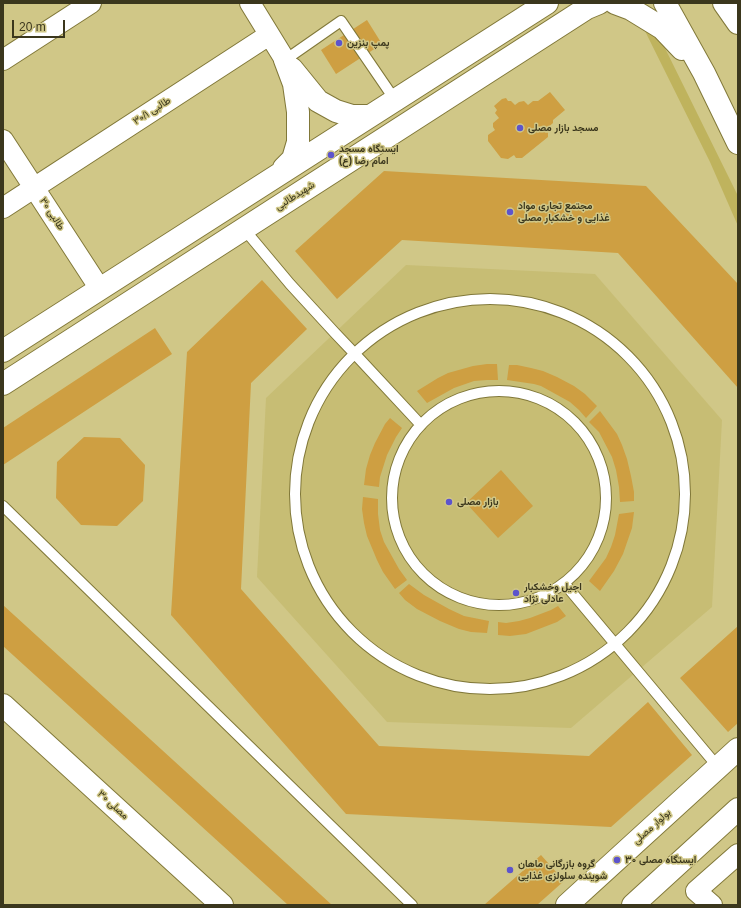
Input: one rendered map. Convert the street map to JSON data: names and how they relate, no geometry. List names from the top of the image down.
{
  "streets": {
    "street": [
      "طالبی ۳۰/۱",
      "شهیدطالبی",
      "طالبی ۳۰",
      "مصلی ۳۰",
      "بولوار مصلی"
    ]
  },
  "crossings": [
    ["طالبی ۳۰/۱", "طالبی ۳۰"]
  ],
  "places": [
    "پمپ بنزین",
    "مسجد بازار مصلی",
    "ایستگاه مسجد امام رضا (ع)",
    "مجتمع تجاری مواد غذایی و خشکبار مصلی",
    "بازار مصلى",
    "اجیل وخشکبار عادلی نژاد",
    "ایستگاه مصلی ۳۰",
    "گروه بازرگانی ماهان شوینده سلولزی غذایی"
  ],
  "scale_bar": "20 m"
}
